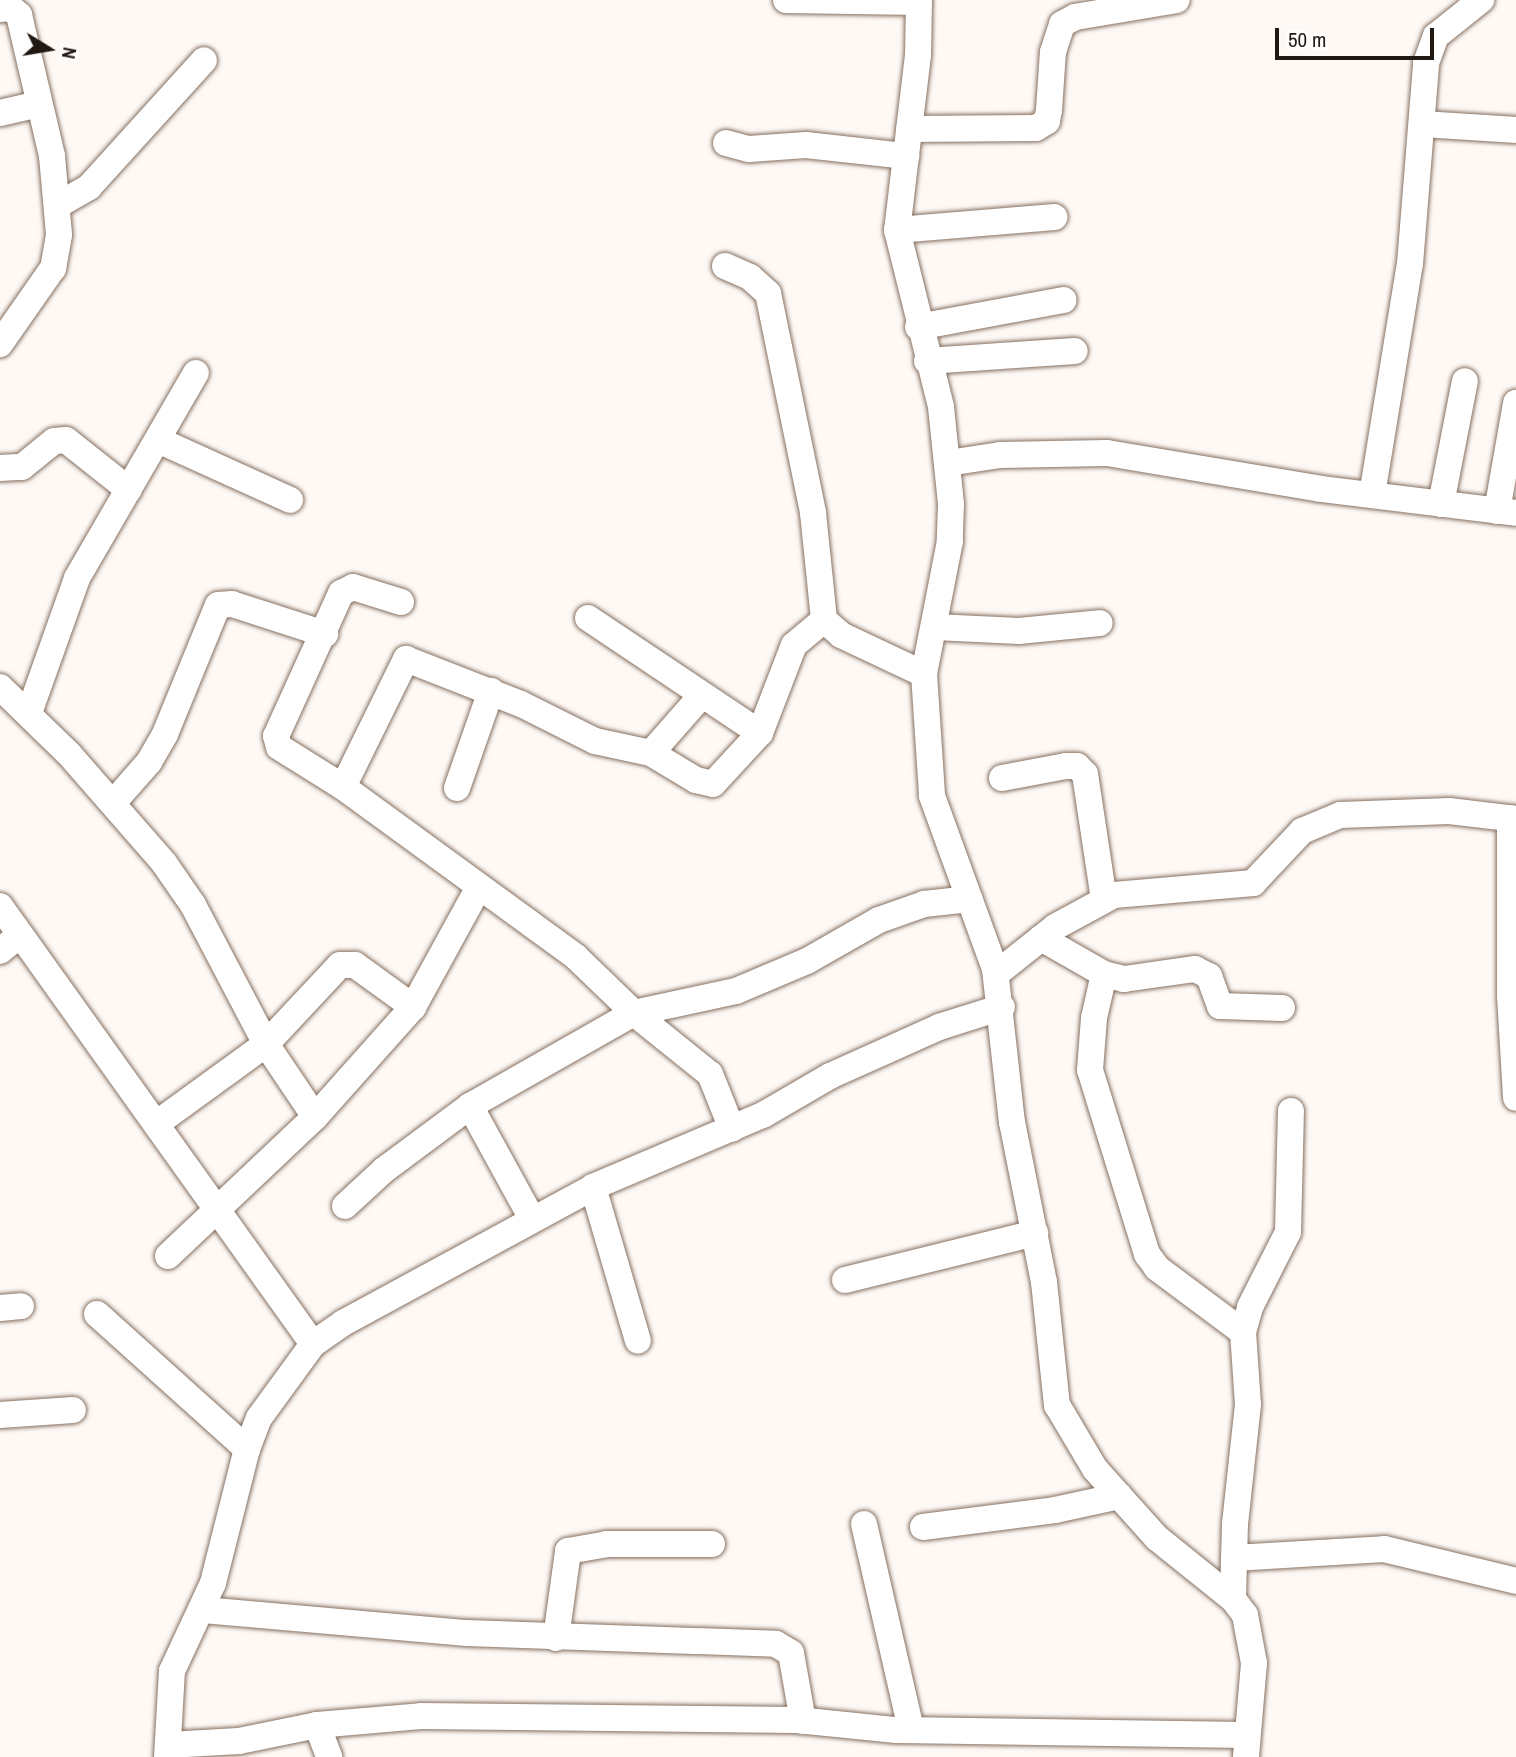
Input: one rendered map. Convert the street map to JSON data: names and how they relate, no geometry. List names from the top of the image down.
{
  "scale_bar": "50 m",
  "north": "right"
}
